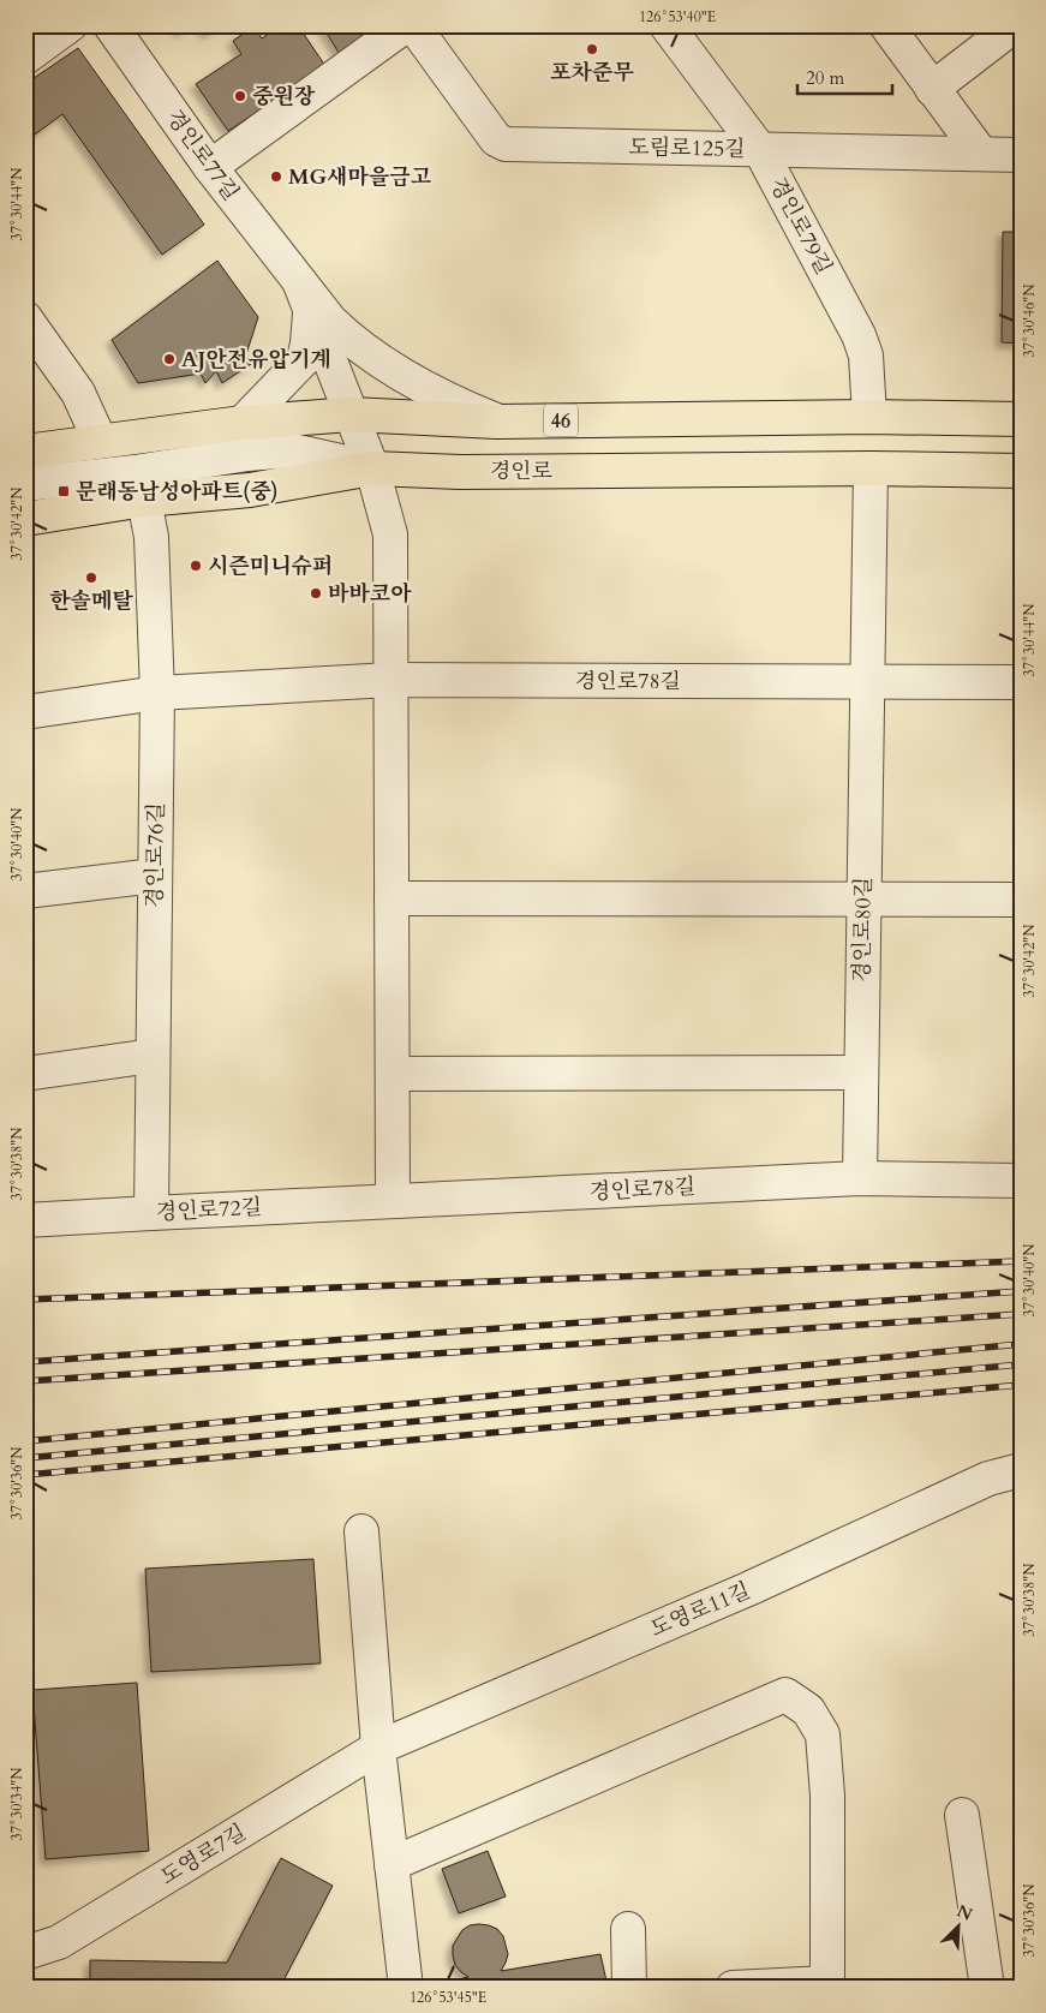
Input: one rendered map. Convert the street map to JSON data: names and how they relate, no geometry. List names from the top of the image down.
{
  "streets": {
    "main road": ["46", "경인로"],
    "street": [
      "도림로125길",
      "경인로77길",
      "경인로79길",
      "경인로78길",
      "경인로76길",
      "경인로80길",
      "경인로72길",
      "도영로11길",
      "도영로7길"
    ]
  },
  "crossings": [
    ["도림로125길", "경인로79길"],
    ["경인로77길", "46"],
    ["경인로79길", "46"],
    ["경인로", "경인로76길"],
    ["경인로", "경인로80길"],
    ["경인로78길", "경인로76길"],
    ["경인로78길", "경인로80길"],
    ["경인로78길", "경인로72길"],
    ["경인로76길", "경인로72길"],
    ["도영로11길", "도영로7길"]
  ],
  "places": {
    "other": [
      "포차준무",
      "중원장",
      "MG새마을금고",
      "AJ안전유압기계",
      "시즌미니슈퍼",
      "한솔메탈",
      "바바코아"
    ],
    "transit": ["문래동남성아파트(중)"]
  },
  "scale_bar": "20 m",
  "north": "top right",
  "coordinates": [
    "126°53'40\"E",
    "37°30'44\"N",
    "37°30'46\"N",
    "37°30'42\"N",
    "37°30'40\"N",
    "37°30'38\"N",
    "37°30'36\"N",
    "37°30'34\"N",
    "126°53'45\"E"
  ]
}
